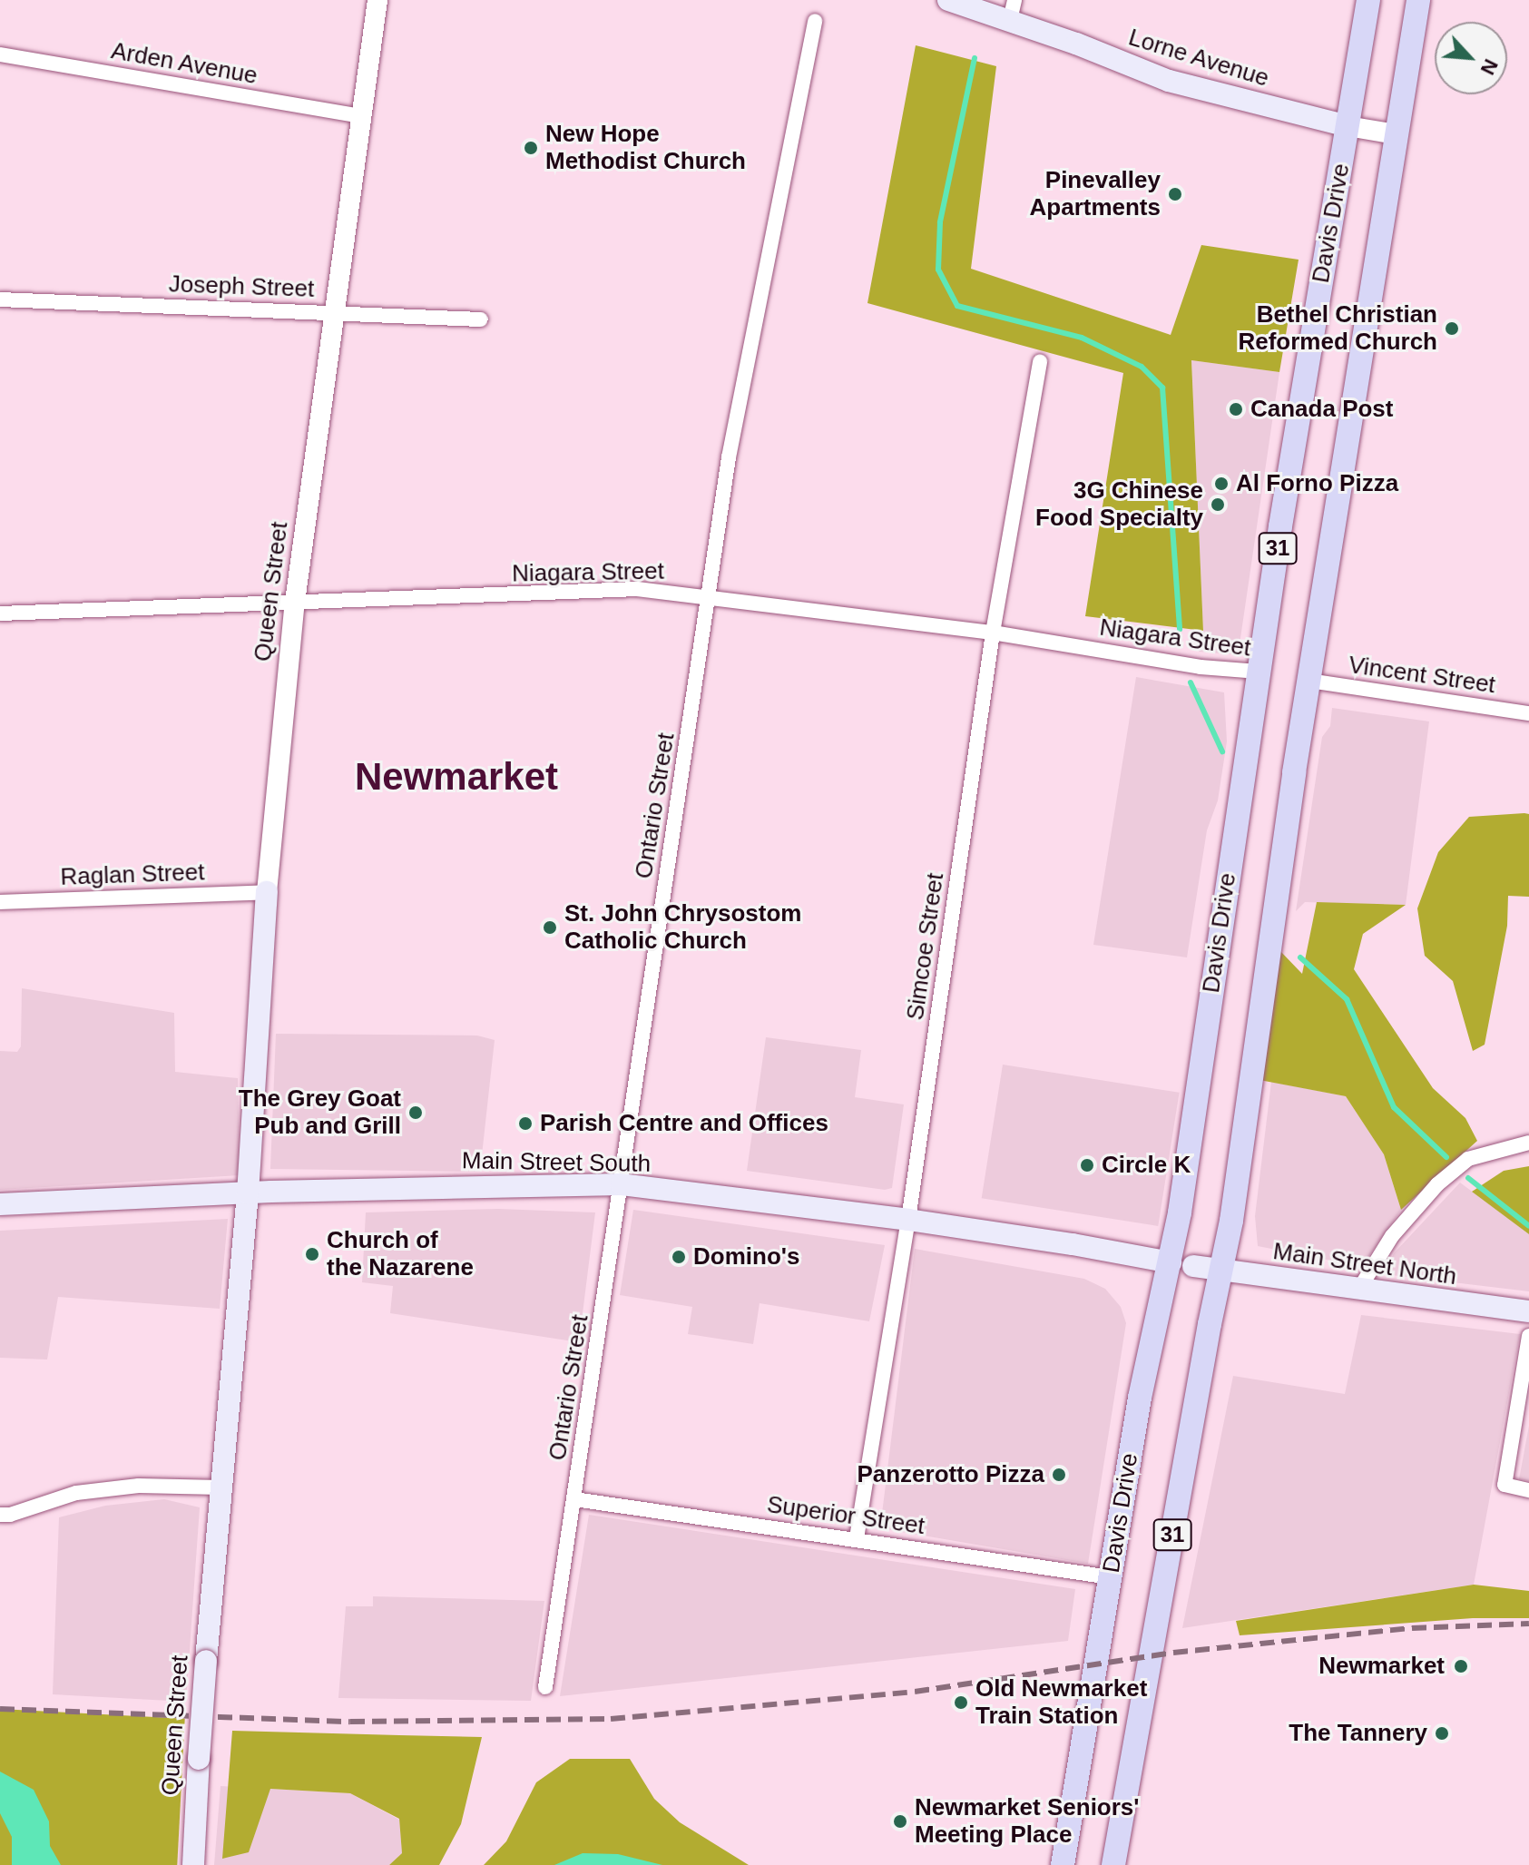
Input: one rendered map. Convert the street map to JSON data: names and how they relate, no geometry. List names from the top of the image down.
{
  "streets": {
    "main road": [
      "Lorne Avenue",
      "Davis Drive",
      "31",
      "Queen Street",
      "Main Street South",
      "Main Street North"
    ],
    "street": [
      "Arden Avenue",
      "Joseph Street",
      "Niagara Street",
      "Vincent Street",
      "Ontario Street",
      "Raglan Street",
      "Simcoe Street",
      "Superior Street"
    ]
  },
  "crossings": [
    ["Lorne Avenue", "Davis Drive"],
    ["Arden Avenue", "Queen Street"],
    ["Davis Drive", "Niagara Street"],
    ["Davis Drive", "Vincent Street"],
    ["Davis Drive", "Main Street South"],
    ["Davis Drive", "Main Street North"],
    ["Davis Drive", "Superior Street"],
    ["Joseph Street", "Queen Street"],
    ["Niagara Street", "Queen Street"],
    ["Niagara Street", "Ontario Street"],
    ["Niagara Street", "Simcoe Street"],
    ["Queen Street", "Raglan Street"],
    ["Queen Street", "Main Street South"],
    ["Ontario Street", "Main Street South"],
    ["Ontario Street", "Superior Street"],
    ["Simcoe Street", "Main Street South"],
    ["Simcoe Street", "Superior Street"],
    ["Main Street South", "Main Street North"]
  ],
  "districts": ["Newmarket"],
  "places": [
    "New Hope Methodist Church",
    "Pinevalley Apartments",
    "Bethel Christian Reformed Church",
    "Canada Post",
    "Al Forno Pizza",
    "3G Chinese Food Specialty",
    "St. John Chrysostom Catholic Church",
    "The Grey Goat Pub and Grill",
    "Parish Centre and Offices",
    "Circle K",
    "Church of the Nazarene",
    "Domino's",
    "Panzerotto Pizza",
    "Newmarket",
    "Old Newmarket Train Station",
    "The Tannery",
    "Newmarket Seniors' Meeting Place"
  ],
  "north": "bottom right"
}
